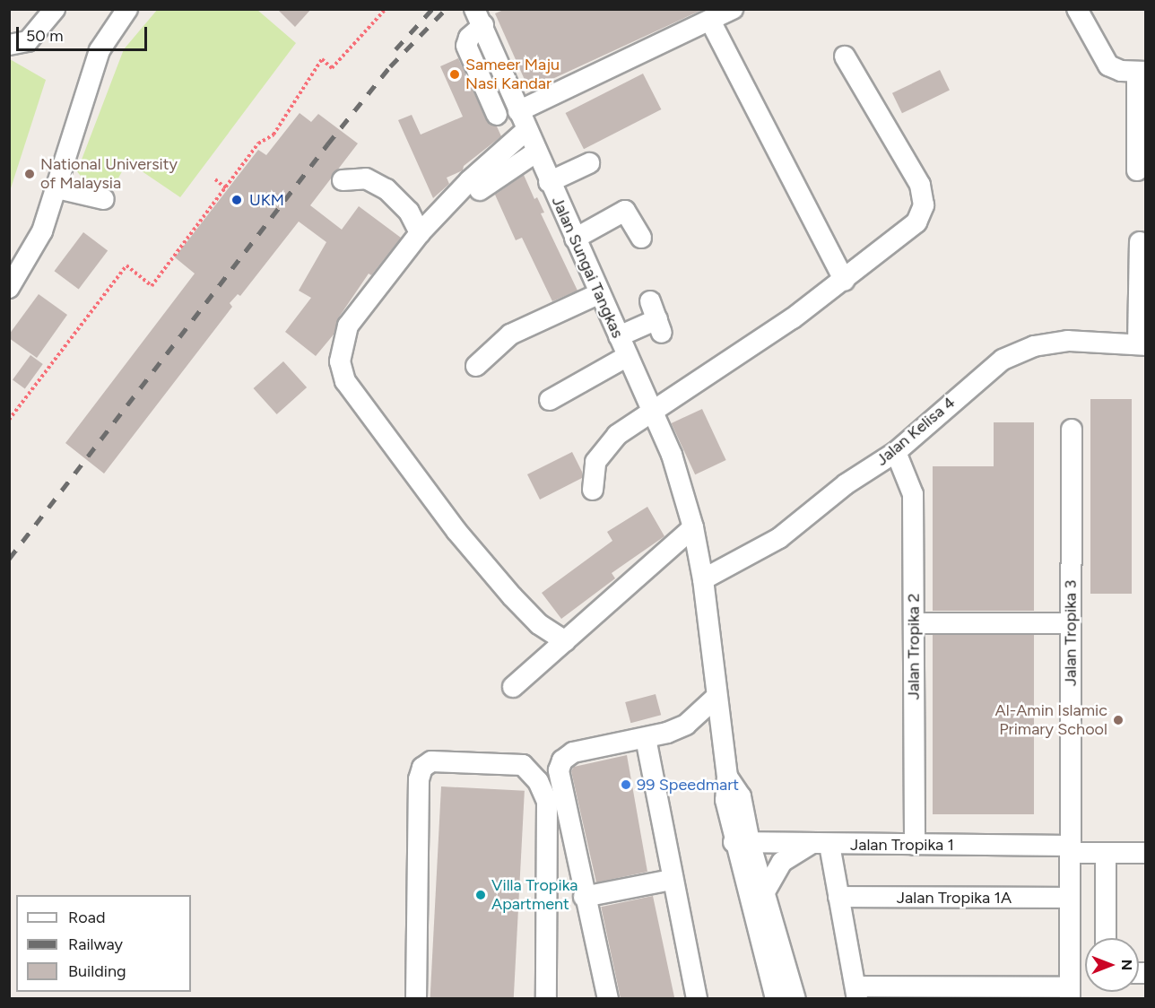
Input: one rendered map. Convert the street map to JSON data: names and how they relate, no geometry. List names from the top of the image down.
{
  "streets": {
    "street": [
      "Jalan Sungai Tangkas",
      "Jalan Kelisa 4",
      "Jalan Tropika 3",
      "Jalan Tropika 2",
      "Jalan Tropika 1",
      "Jalan Tropika 1A"
    ]
  },
  "crossings": [
    ["Jalan Sungai Tangkas", "Jalan Kelisa 4"],
    ["Jalan Kelisa 4", "Jalan Tropika 2"],
    ["Jalan Tropika 3", "Jalan Tropika 1"],
    ["Jalan Tropika 3", "Jalan Tropika 1A"],
    ["Jalan Tropika 2", "Jalan Tropika 1"]
  ],
  "places": [
    "Sameer Maju Nasi Kandar",
    "National University of Malaysia",
    "UKM",
    "Al-Amin Islamic Primary School",
    "99 Speedmart",
    "Villa Tropika Apartment"
  ],
  "legend": ["Road", "Railway", "Building"],
  "scale_bar": "50 m",
  "north": "right"
}
